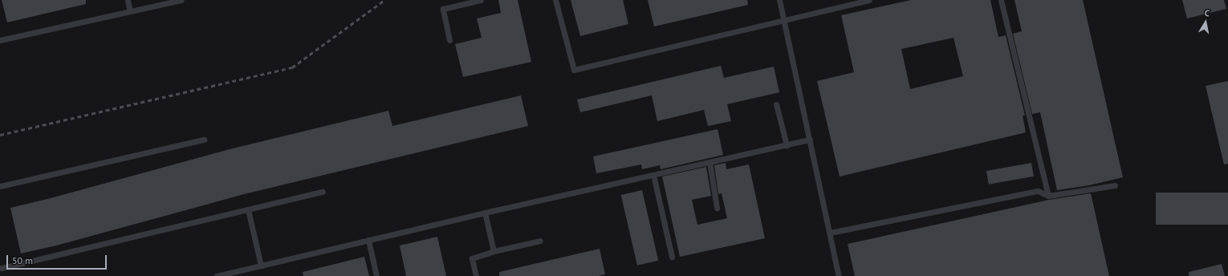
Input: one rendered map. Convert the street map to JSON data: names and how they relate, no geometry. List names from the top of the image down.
{
  "scale_bar": "50 m",
  "north": "top"
}
